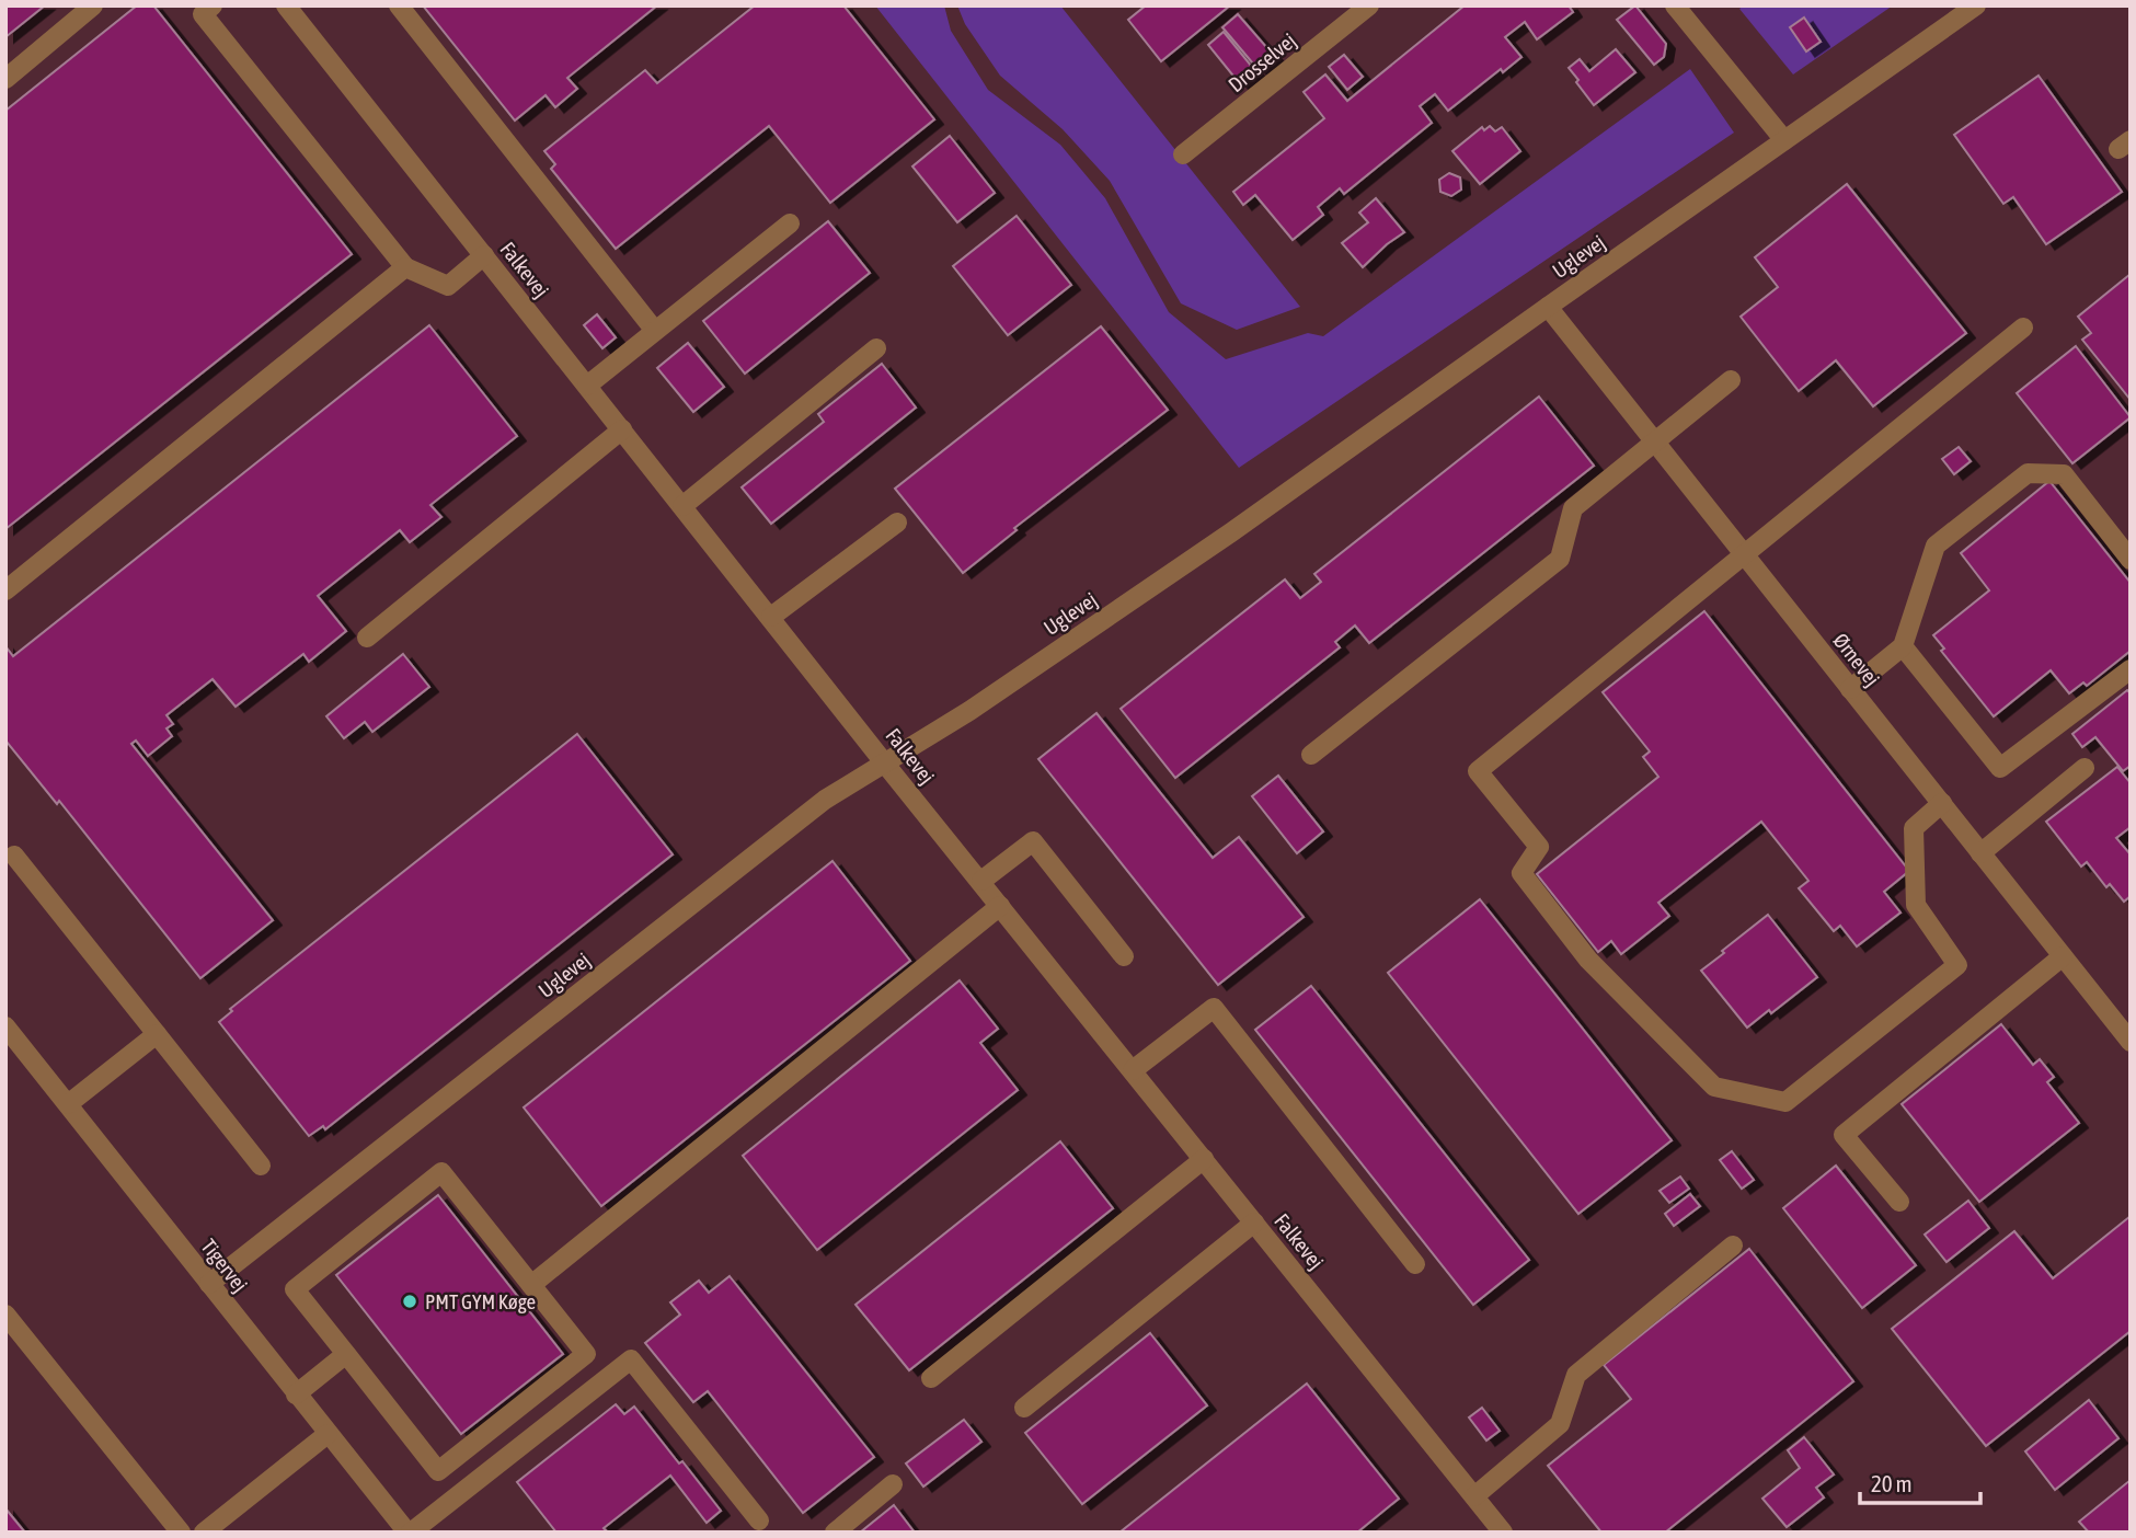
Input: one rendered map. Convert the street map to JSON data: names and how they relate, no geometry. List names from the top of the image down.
{
  "streets": {
    "street": [
      "Drosselvej",
      "Uglevej",
      "Falkevej",
      "Ørnevej",
      "Tigervej"
    ]
  },
  "crossings": [
    ["Uglevej", "Falkevej"],
    ["Uglevej", "Ørnevej"],
    ["Uglevej", "Tigervej"]
  ],
  "places": ["PMT GYM Køge"],
  "scale_bar": "20 m"
}
